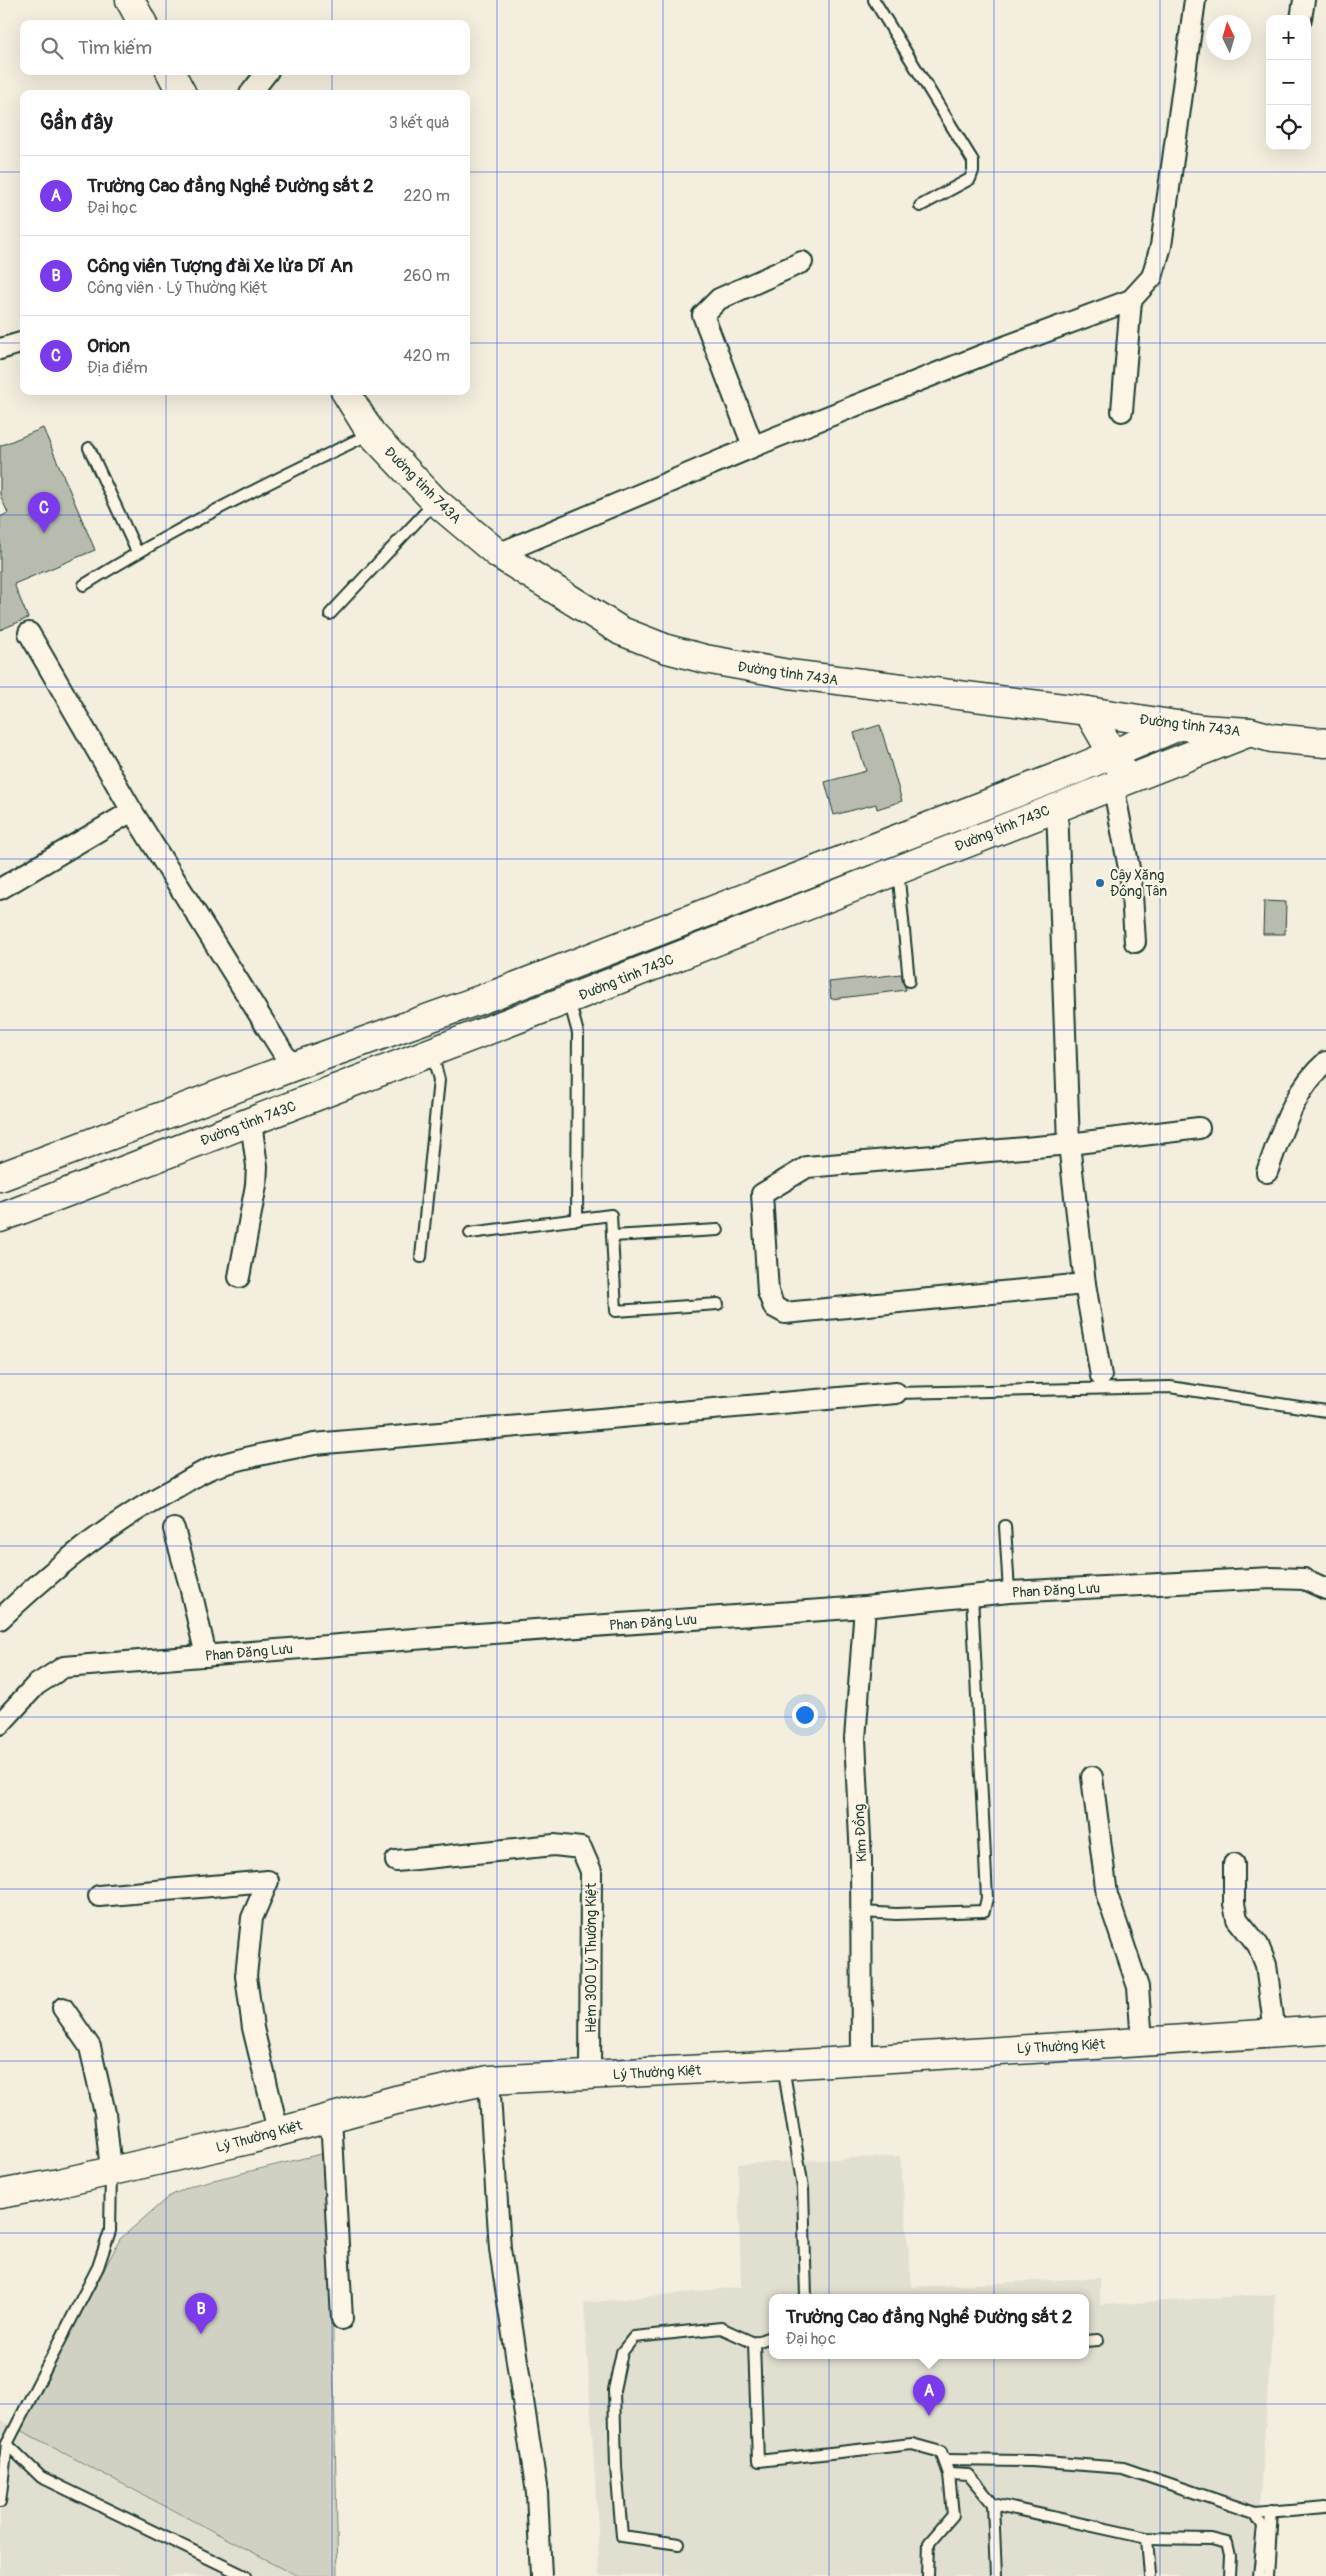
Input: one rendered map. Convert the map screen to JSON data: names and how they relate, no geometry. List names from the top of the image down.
{
  "streets": {
    "main road": ["Đường tỉnh 743A", "Đường tỉnh 743C", "Lý Thường Kiệt"],
    "street": ["Phan Đăng Lưu", "Kim Đồng", "Hẻm 300 Lý Thường Kiệt"]
  },
  "crossings": [
    ["Đường tỉnh 743A", "Đường tỉnh 743C"],
    ["Phan Đăng Lưu", "Kim Đồng"],
    ["Kim Đồng", "Lý Thường Kiệt"],
    ["Hẻm 300 Lý Thường Kiệt", "Lý Thường Kiệt"]
  ],
  "places": ["Cây Xăng Đông Tân"],
  "north": "top",
  "page": {
    "map_buttons": ["+", "−"],
    "search": "Tìm kiếm",
    "heading": ["Gần đây", "3 kết quả"],
    "list": [
      {
        "mark": "A",
        "name": "Trường Cao đẳng Nghề Đường sắt 2",
        "note": "Đại học",
        "value": "220 m"
      },
      {
        "mark": "B",
        "name": "Công viên Tượng đài Xe lửa Dĩ An",
        "note": "Công viên · Lý Thường Kiệt",
        "value": "260 m"
      },
      {
        "mark": "C",
        "name": "Orion",
        "note": "Địa điểm",
        "value": "420 m"
      }
    ],
    "pins": ["C", "B", "A"],
    "popup": ["Trường Cao đẳng Nghề Đường sắt 2", "Đại học"]
  }
}
